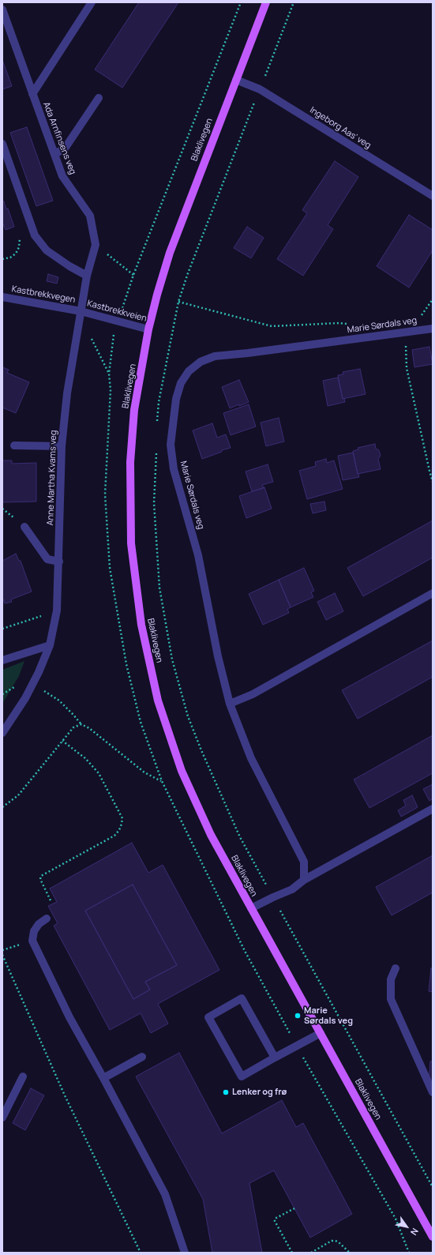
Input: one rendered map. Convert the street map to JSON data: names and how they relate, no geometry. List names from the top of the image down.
{
  "streets": {
    "main road": ["Blaklivegen"],
    "street": [
      "Ingeborg Aas' veg",
      "Ada Arnfinsens veg",
      "Kastbrekkvegen",
      "Kastbrekkveien",
      "Marie Sørdals veg",
      "Anne Martha Kvams veg"
    ]
  },
  "crossings": [
    ["Ingeborg Aas' veg", "Blaklivegen"],
    ["Ada Arnfinsens veg", "Kastbrekkvegen"],
    ["Ada Arnfinsens veg", "Kastbrekkveien"],
    ["Ada Arnfinsens veg", "Anne Martha Kvams veg"],
    ["Blaklivegen", "Kastbrekkveien"],
    ["Kastbrekkvegen", "Kastbrekkveien"],
    ["Kastbrekkvegen", "Anne Martha Kvams veg"],
    ["Kastbrekkveien", "Anne Martha Kvams veg"]
  ],
  "places": ["Marie Sørdals veg", "Lenker og frø"],
  "north": "bottom right"
}
